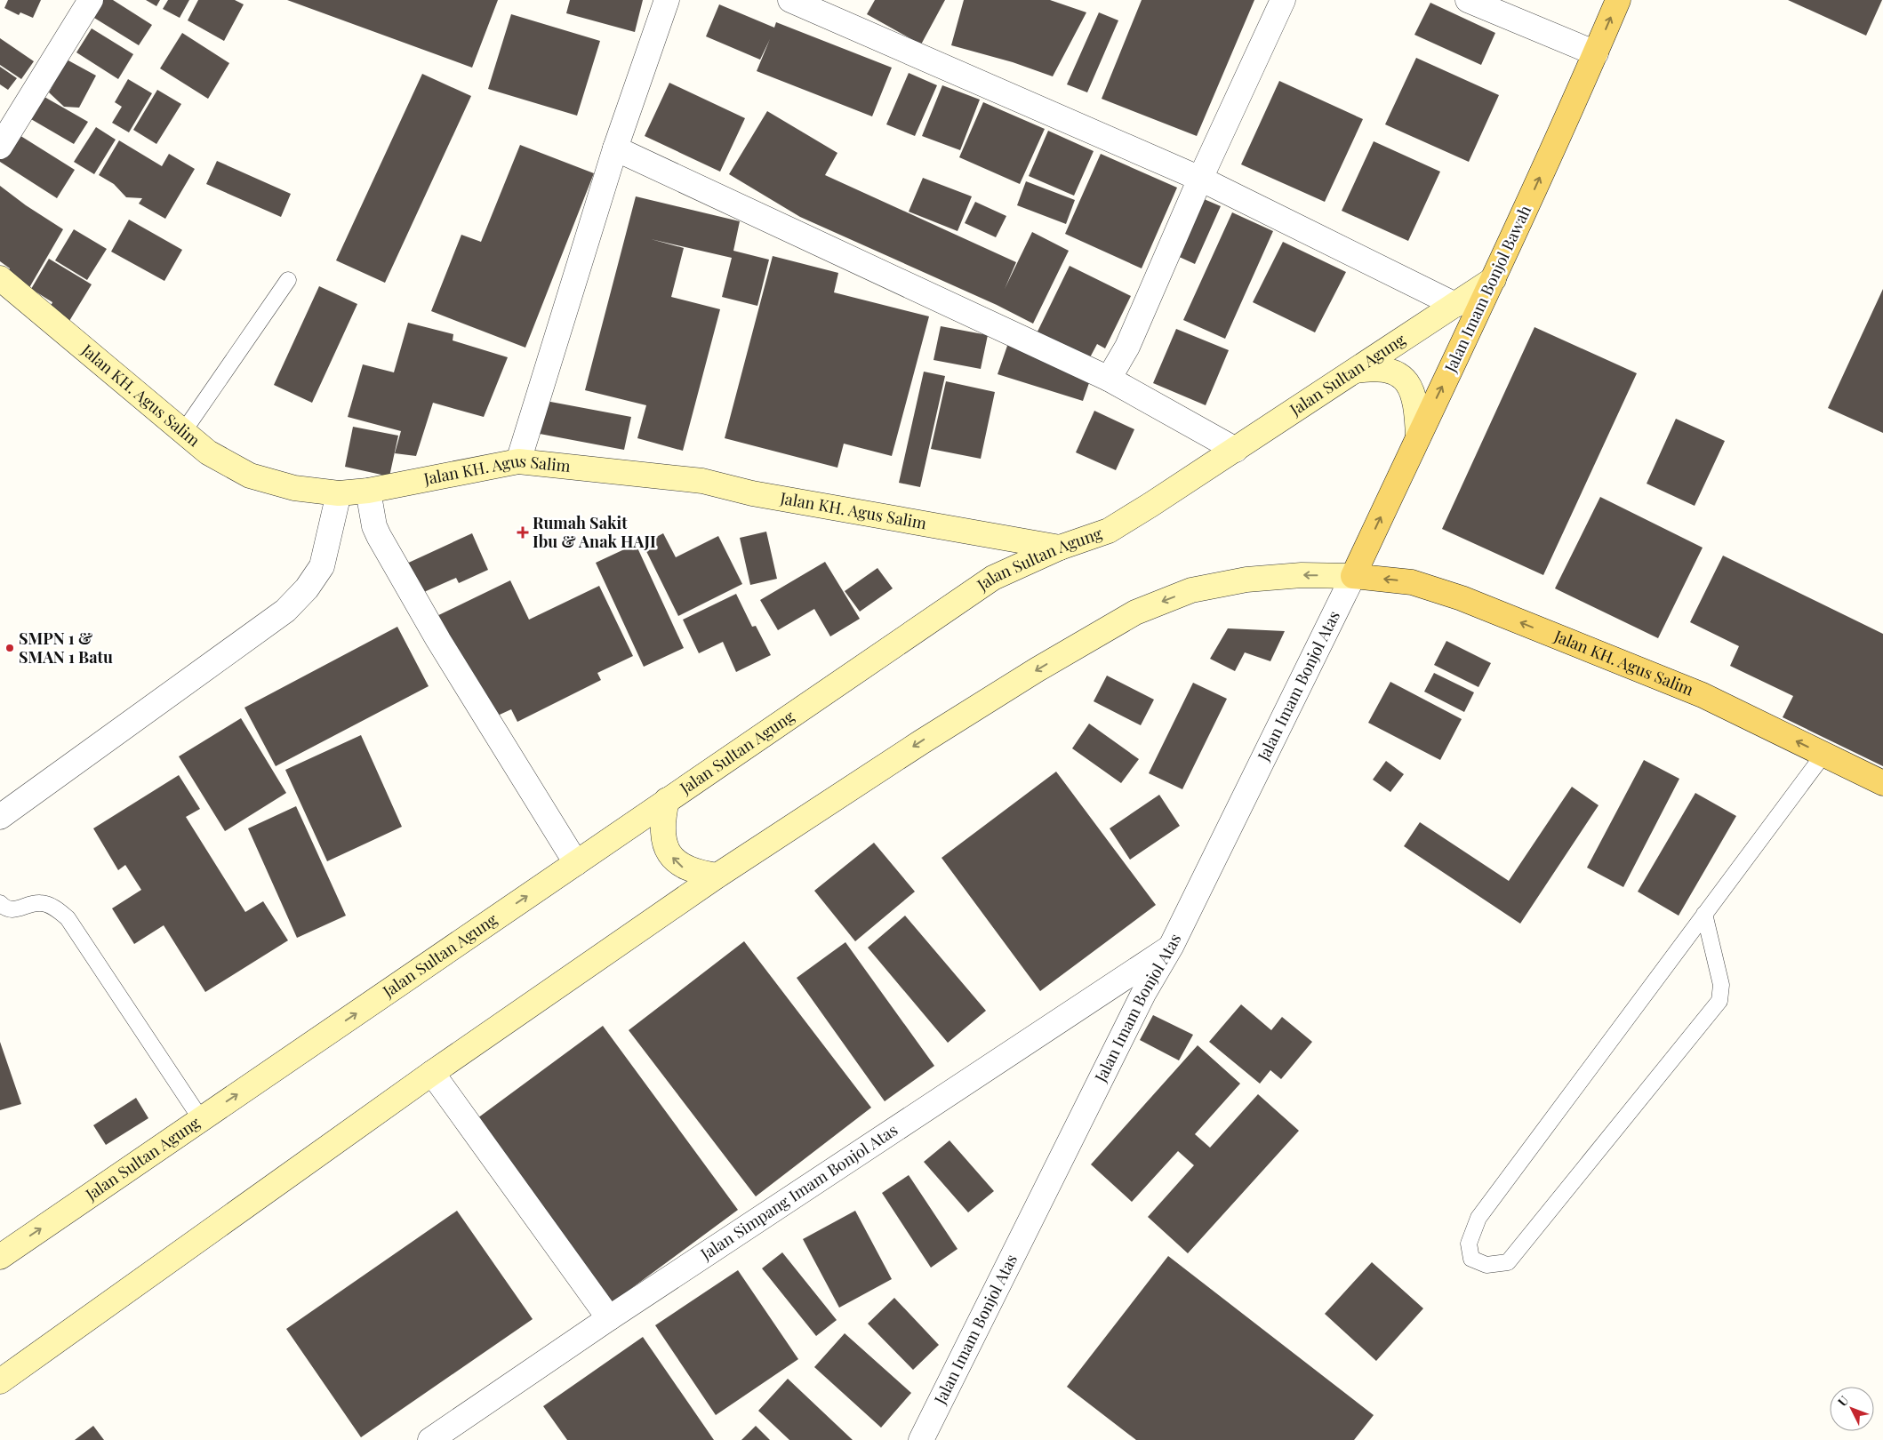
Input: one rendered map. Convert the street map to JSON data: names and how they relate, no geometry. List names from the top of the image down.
{
  "streets": {
    "main road": ["Jalan Imam Bonjol Bawah", "Jalan Sultan Agung", "Jalan KH. Agus Salim"],
    "street": ["Jalan Imam Bonjol Atas", "Jalan Simpang Imam Bonjol Atas"]
  },
  "crossings": [
    ["Jalan Imam Bonjol Bawah", "Jalan Sultan Agung"],
    ["Jalan Imam Bonjol Bawah", "Jalan KH. Agus Salim"],
    ["Jalan Imam Bonjol Bawah", "Jalan Imam Bonjol Atas"],
    ["Jalan Sultan Agung", "Jalan KH. Agus Salim"],
    ["Jalan KH. Agus Salim", "Jalan Imam Bonjol Atas"],
    ["Jalan Imam Bonjol Atas", "Jalan Simpang Imam Bonjol Atas"]
  ],
  "one_way": ["Jalan Imam Bonjol Bawah"],
  "places": {
    "health": ["Rumah Sakit Ibu & Anak HAJI"],
    "other": ["SMPN 1 & SMAN 1 Batu"]
  },
  "north": "top left"
}
